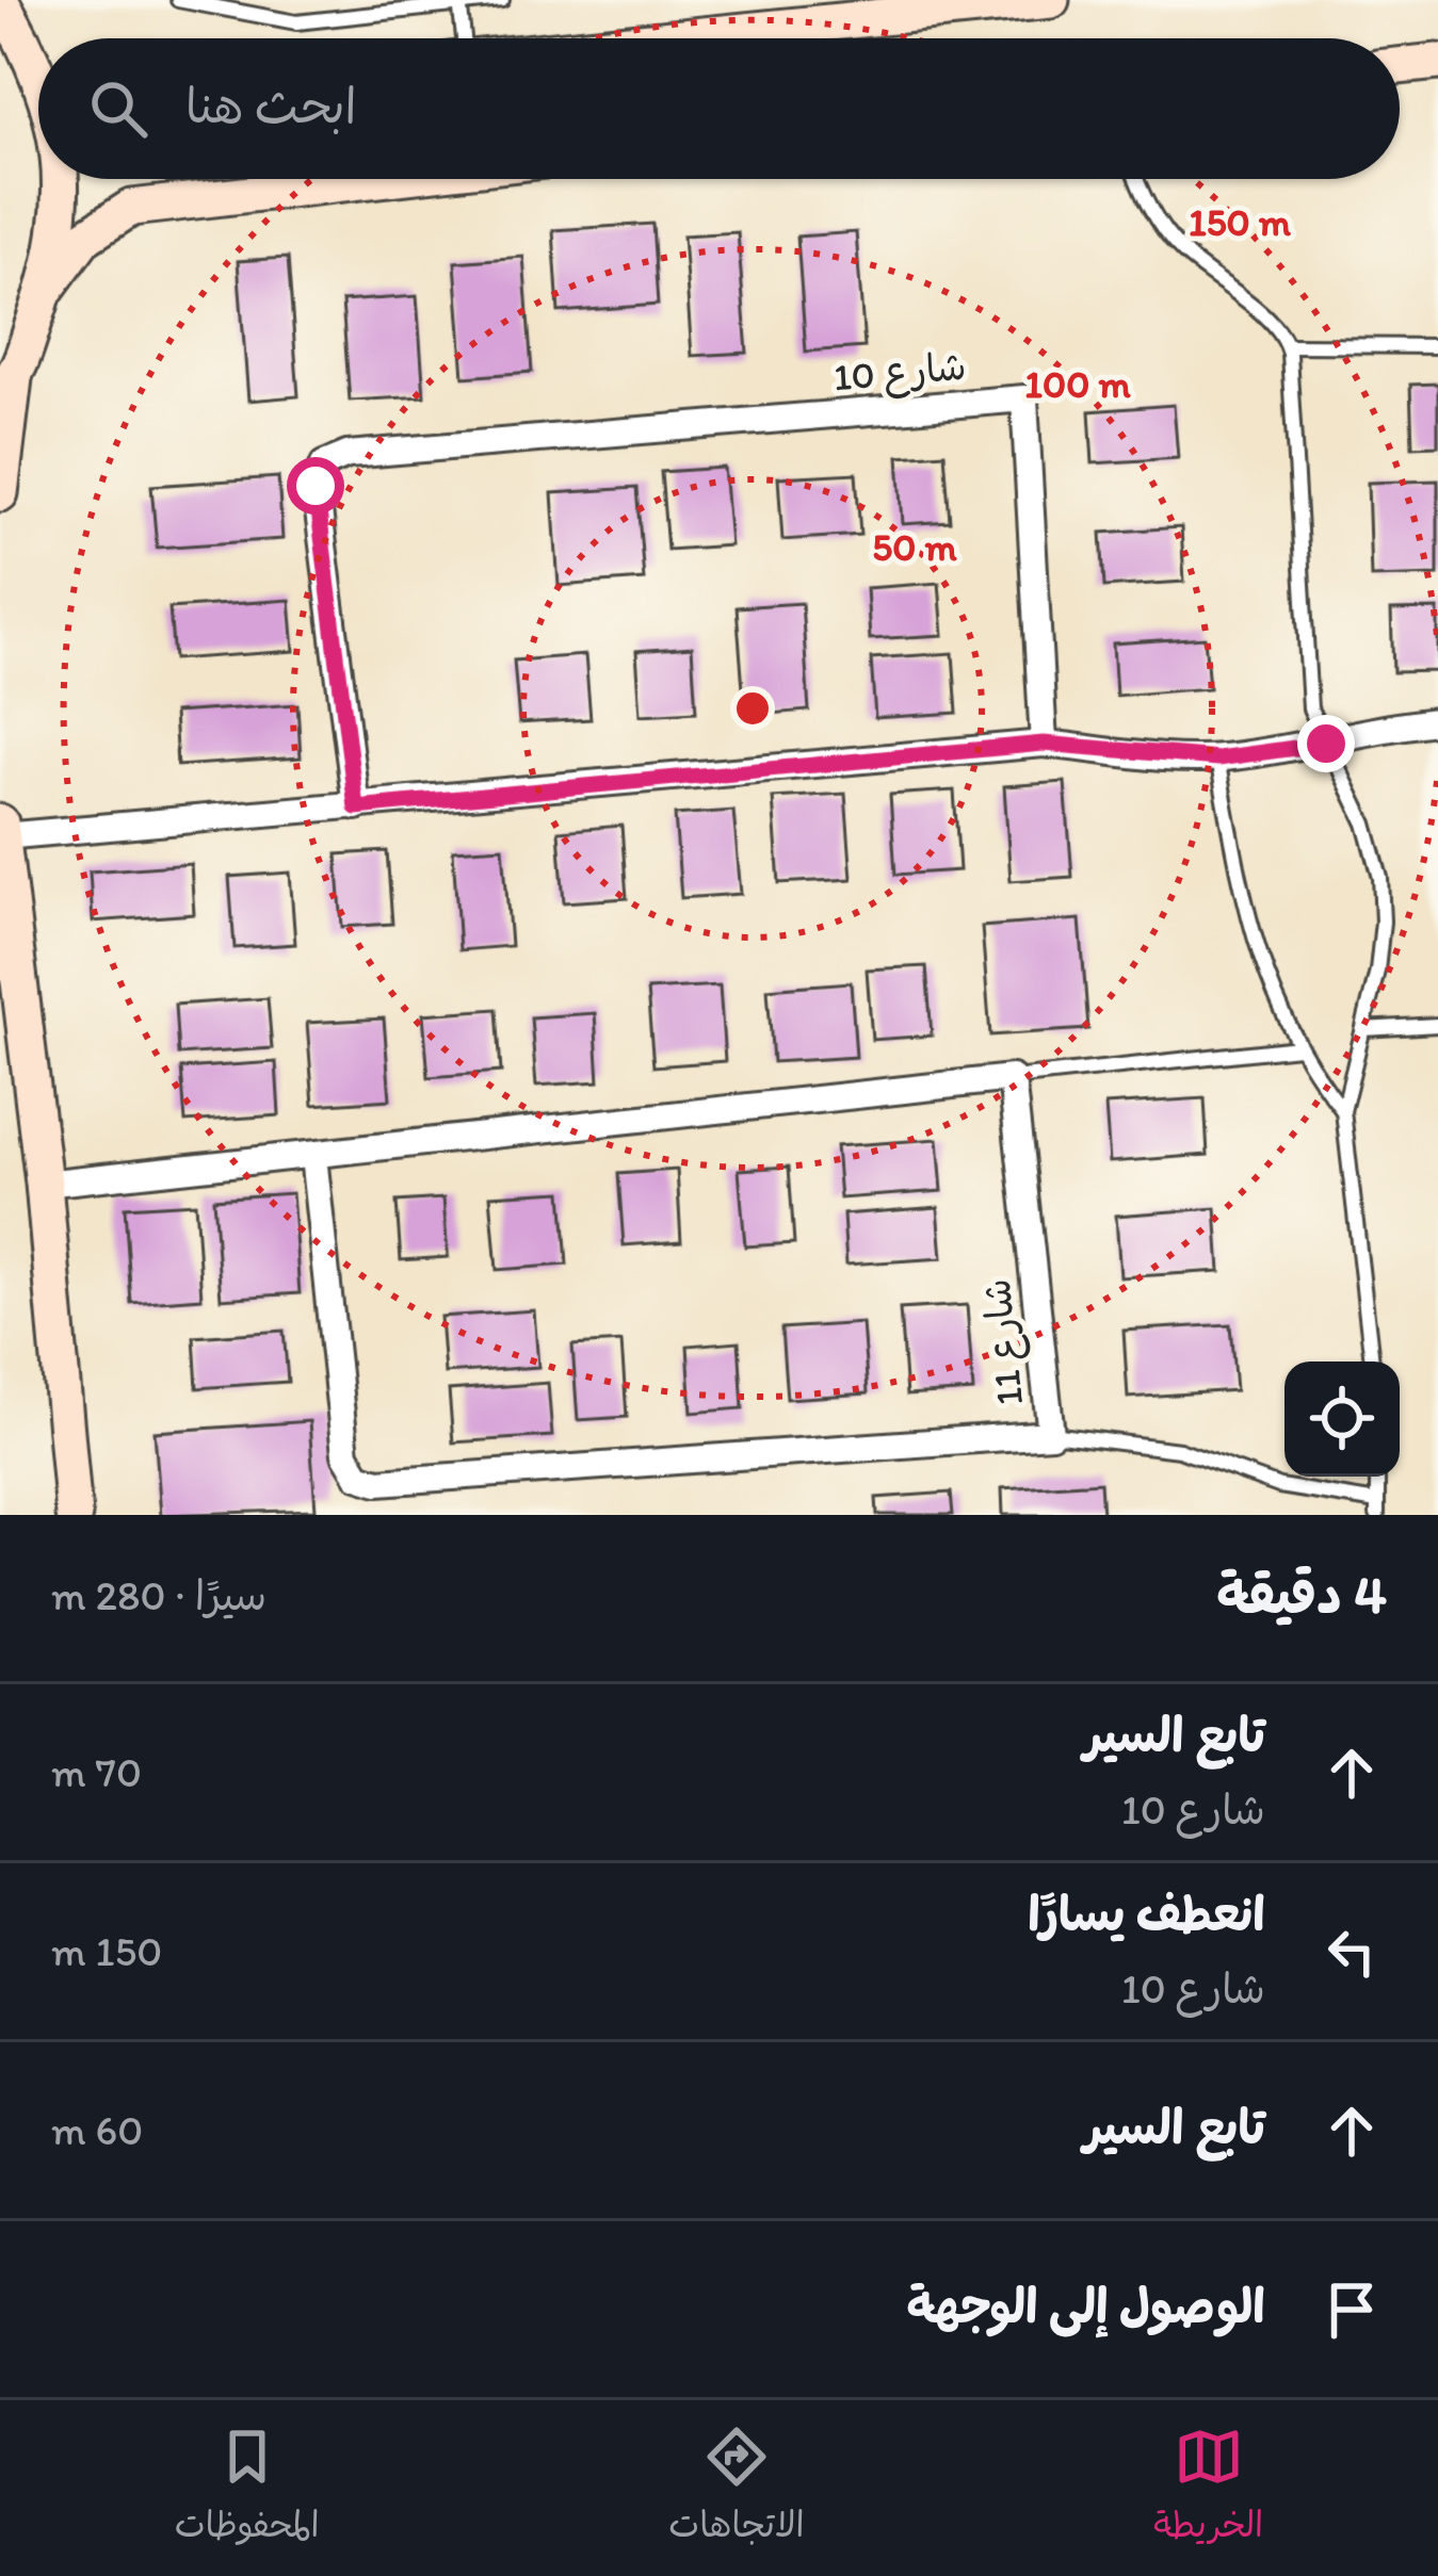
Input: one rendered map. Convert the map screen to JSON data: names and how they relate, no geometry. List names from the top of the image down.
{
  "streets": {
    "street": ["شارع 10", "شارع 11"]
  },
  "page": {
    "search": "ابحث هنا",
    "heading": ["4 دقيقة", "سيرًا · 280 m"],
    "list": [
      ["تابع السير", "شارع 10", "70 m"],
      ["انعطف يسارًا", "شارع 10", "150 m"],
      ["تابع السير", "60 m"],
      "الوصول إلى الوجهة"
    ],
    "nav": ["الخريطة", "الاتجاهات", "المحفوظات"]
  },
  "rings": ["150 m", "100 m", "50 m"]
}
